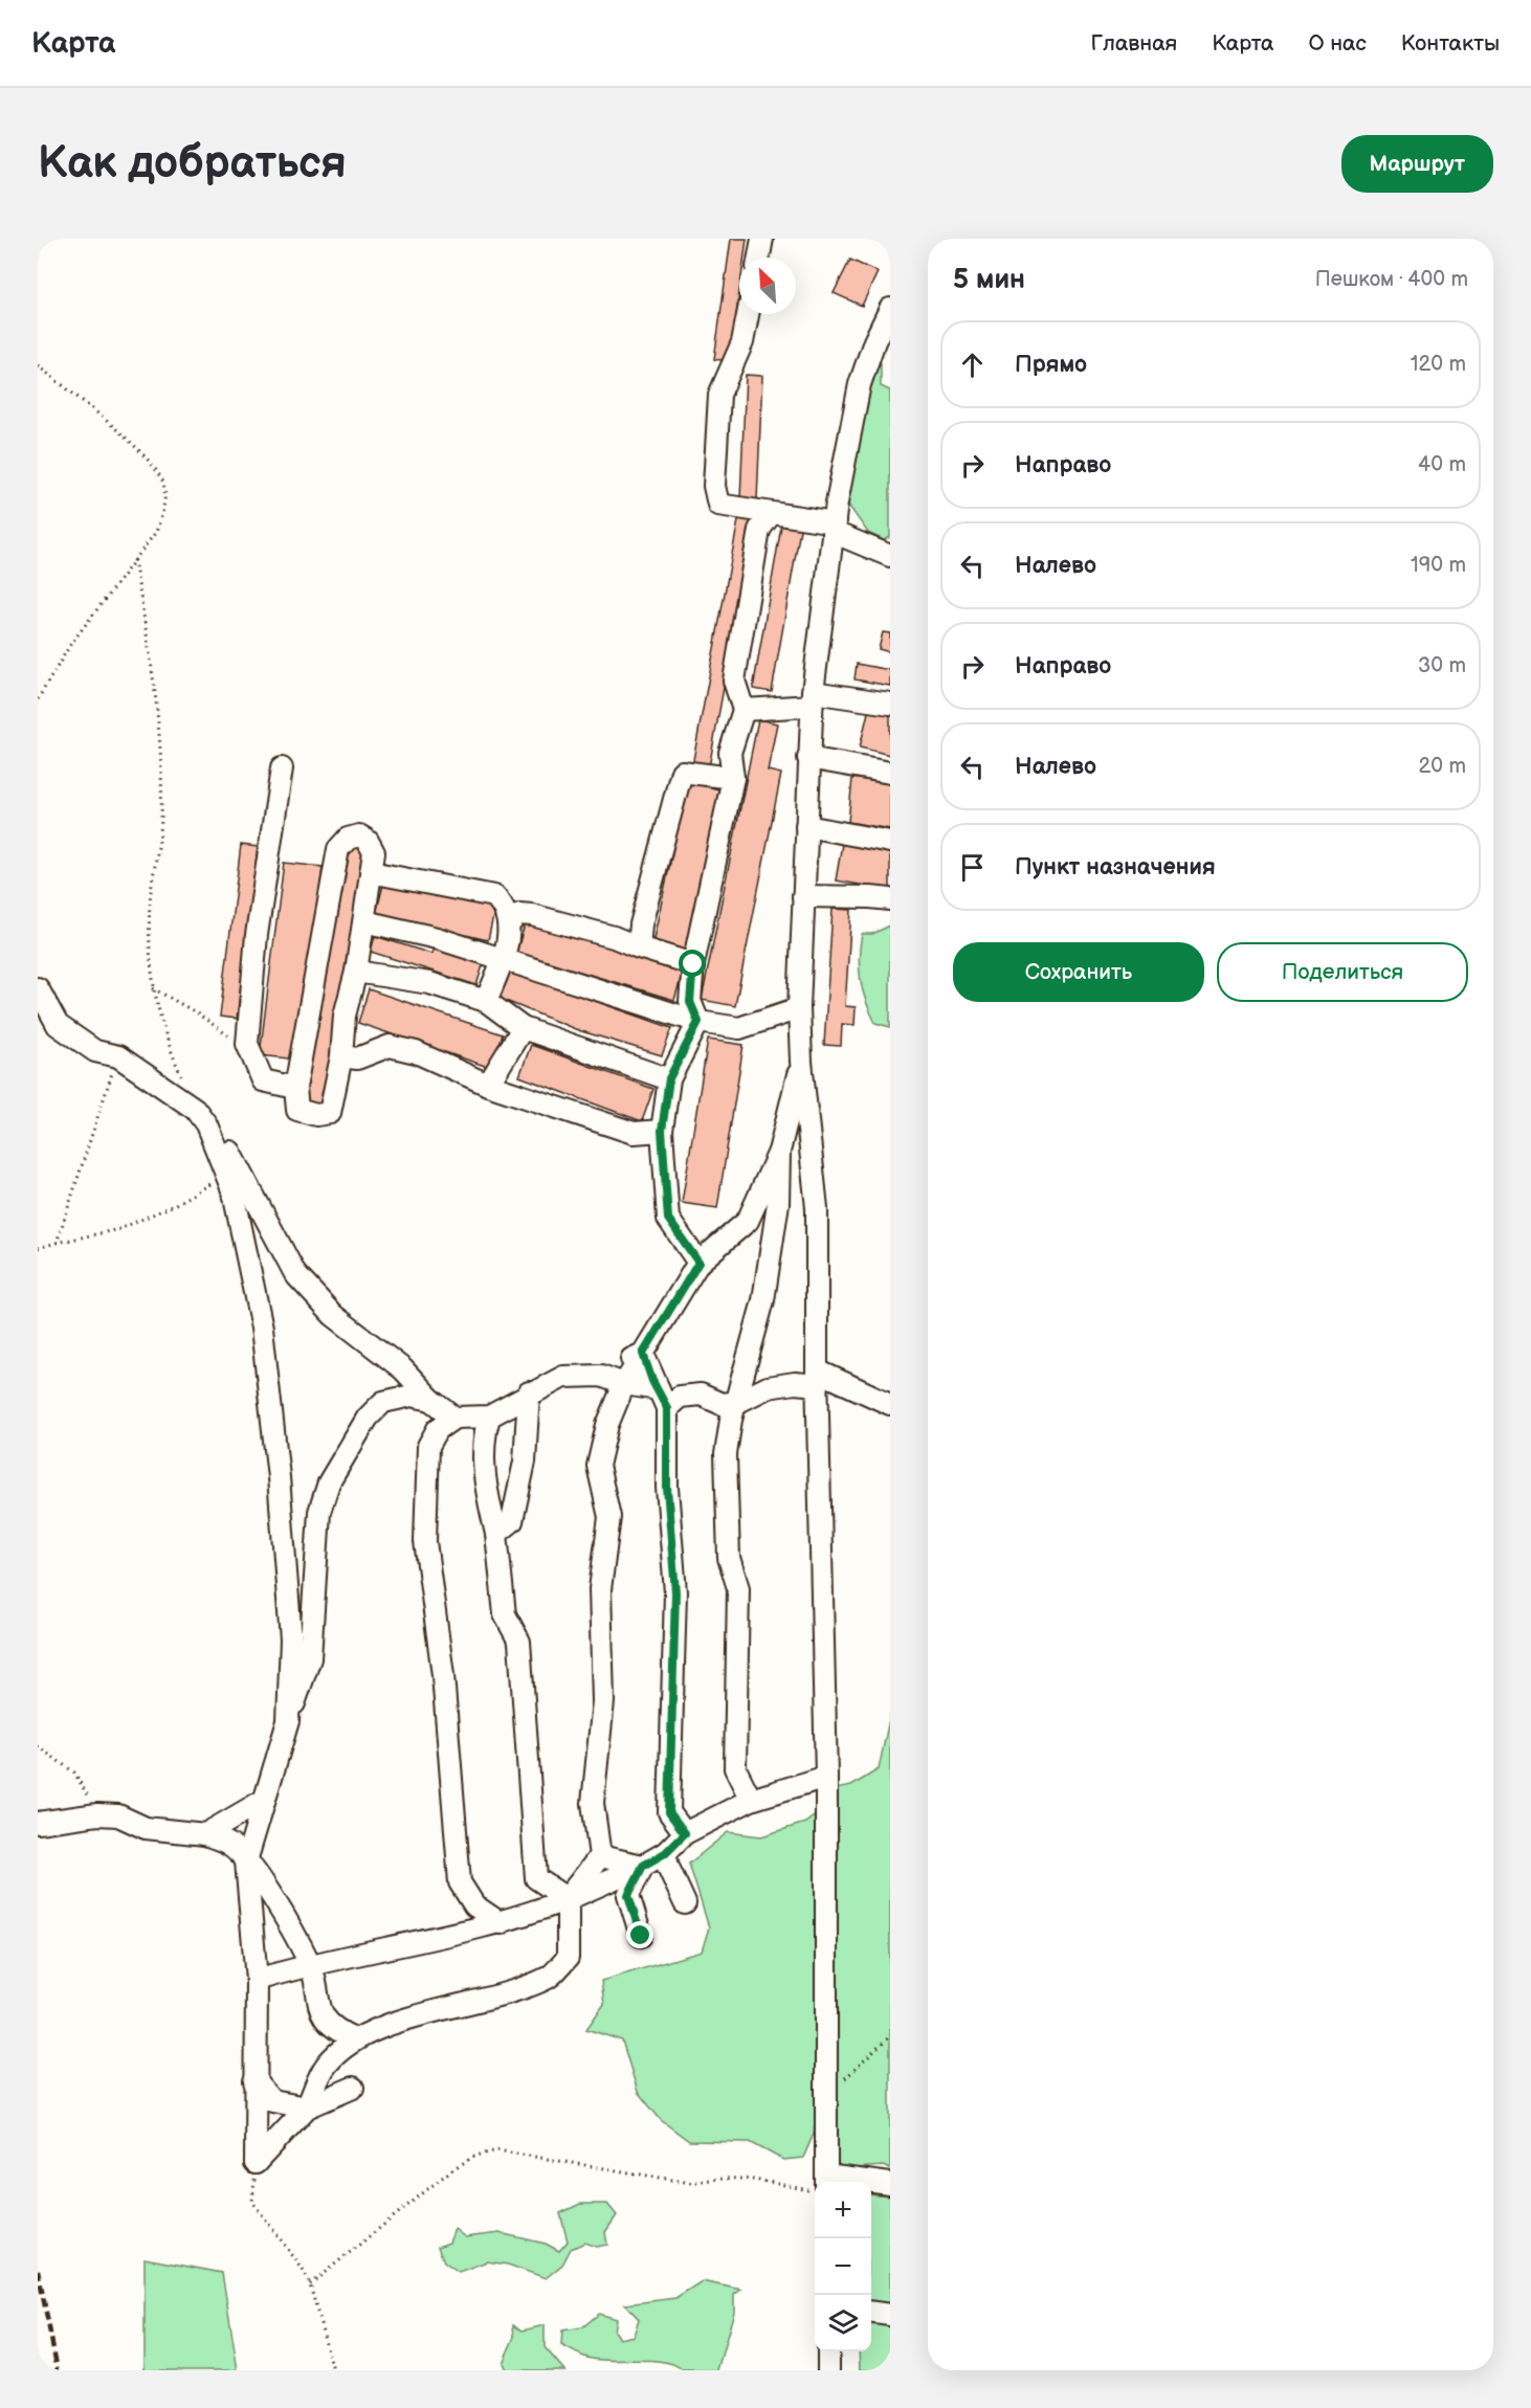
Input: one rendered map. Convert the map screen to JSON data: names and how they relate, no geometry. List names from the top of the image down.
{
  "north": "top left",
  "page": {
    "header": "Карта",
    "nav": [
      "Главная",
      "Карта",
      "О нас",
      "Контакты"
    ],
    "buttons": [
      "Маршрут",
      ["Сохранить", "Поделиться"]
    ],
    "title": "Как добраться",
    "heading": ["5 мин", "Пешком · 400 m"],
    "list": [
      ["Прямо", "120 m"],
      ["Направо", "40 m"],
      ["Налево", "190 m"],
      ["Направо", "30 m"],
      ["Налево", "20 m"],
      "Пункт назначения"
    ],
    "map_buttons": ["+", "−"]
  }
}
